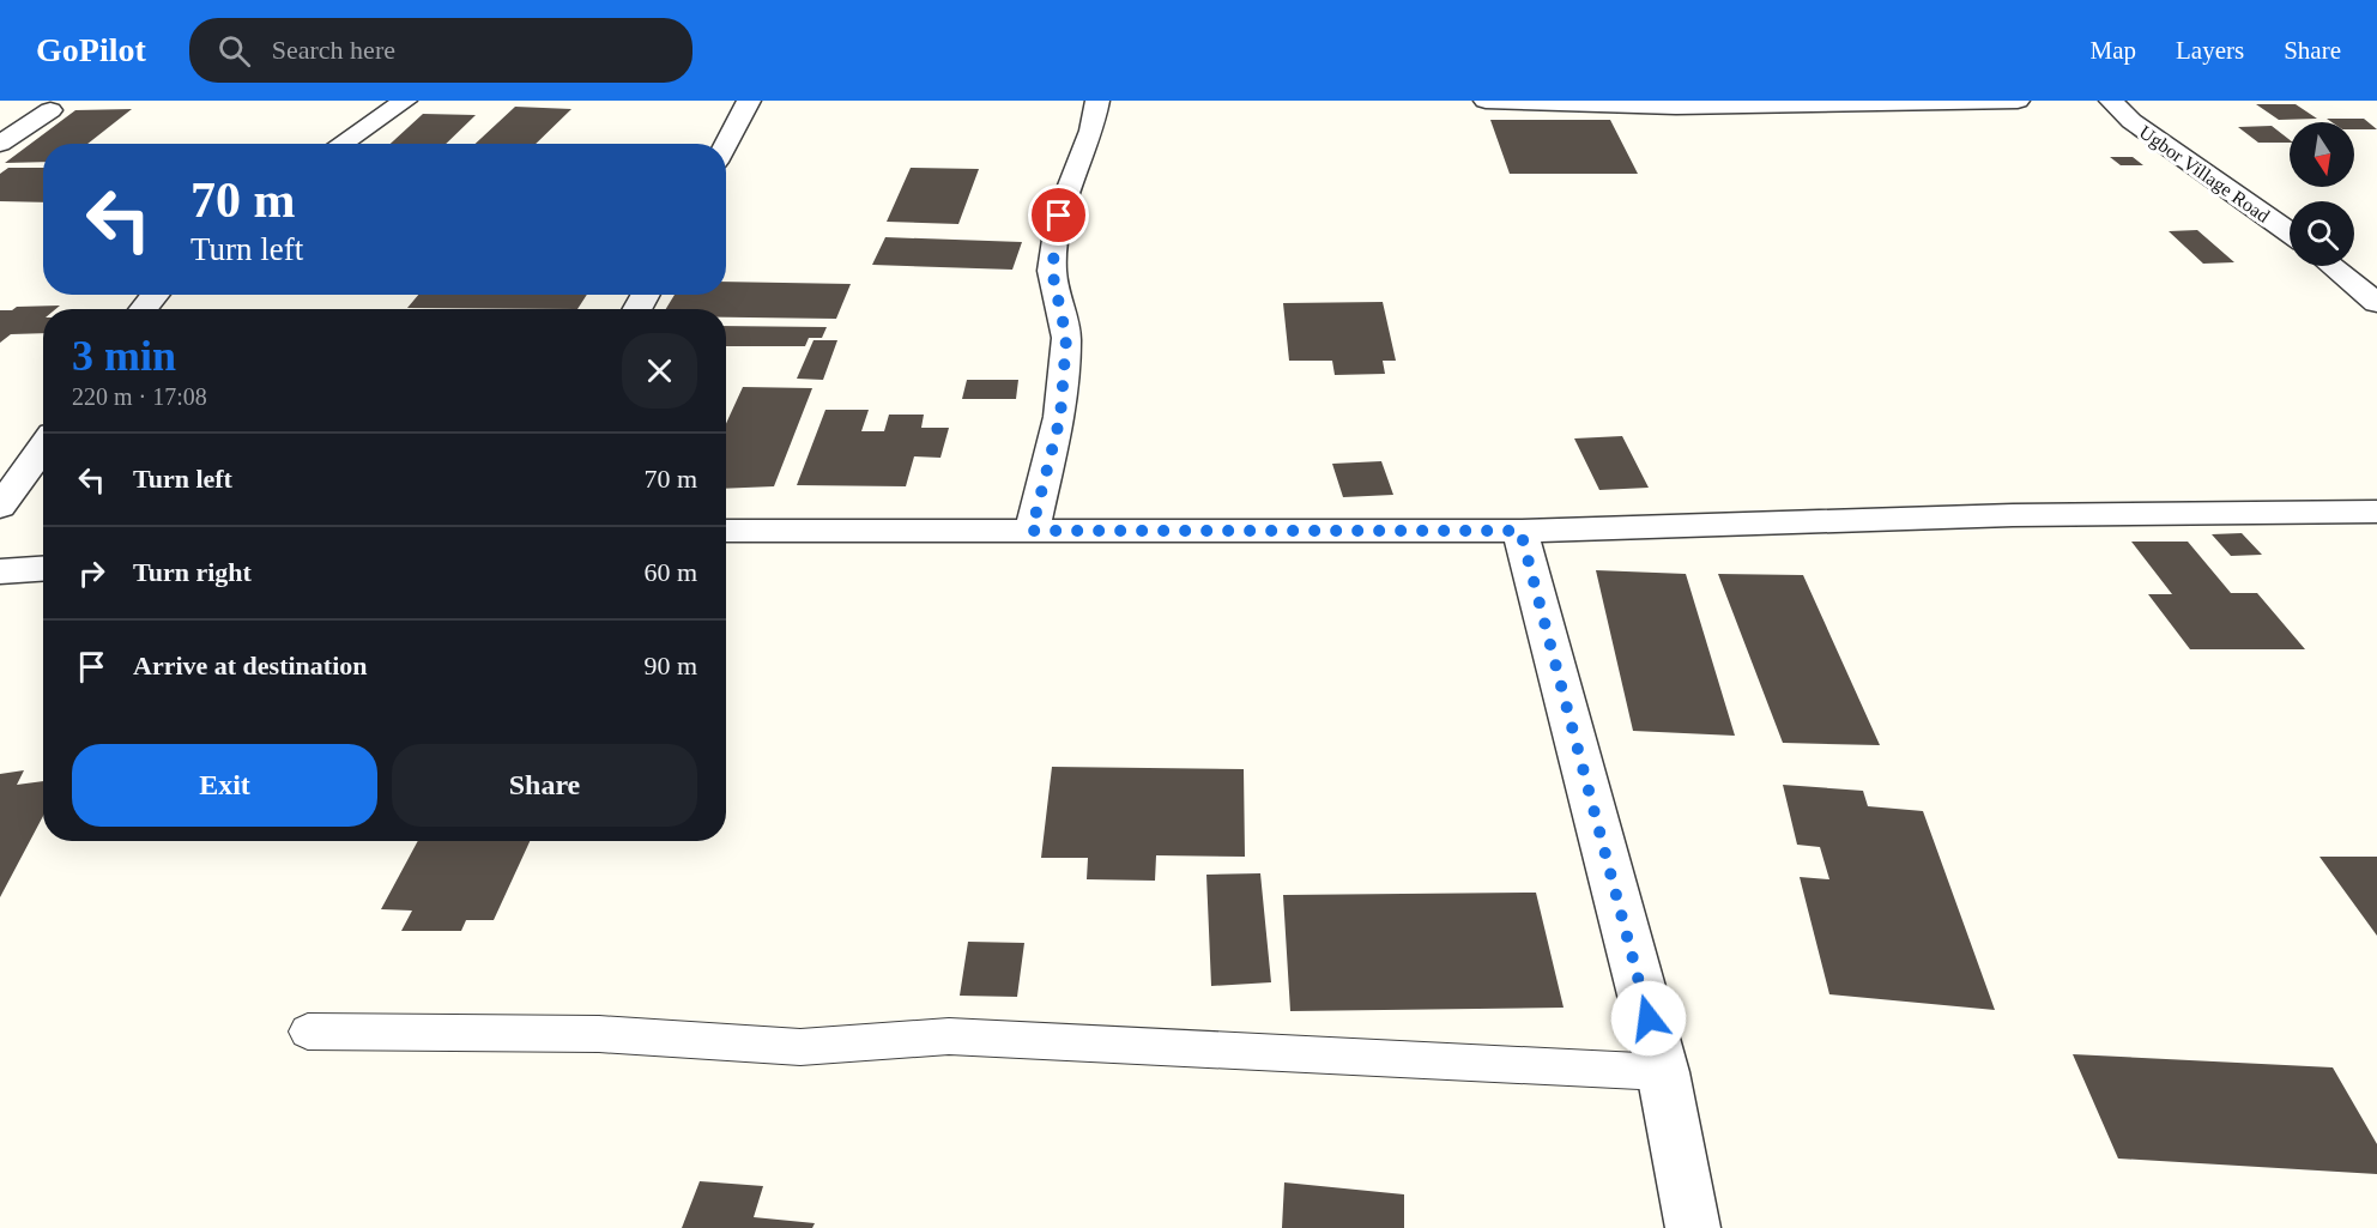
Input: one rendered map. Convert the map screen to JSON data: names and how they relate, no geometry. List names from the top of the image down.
{
  "streets": {
    "street": ["Ugbor Village Road"]
  },
  "north": "bottom",
  "page": {
    "header": "GoPilot",
    "search": "Search here",
    "nav": ["Map", "Layers", "Share"],
    "turn": ["70 m", "Turn left"],
    "heading": ["3 min", "220 m · 17:08"],
    "list": [
      {
        "name": "Turn left",
        "value": "70 m"
      },
      {
        "name": "Turn right",
        "value": "60 m"
      },
      {
        "name": "Arrive at destination",
        "value": "90 m"
      }
    ],
    "buttons": ["Exit", "Share"]
  }
}
